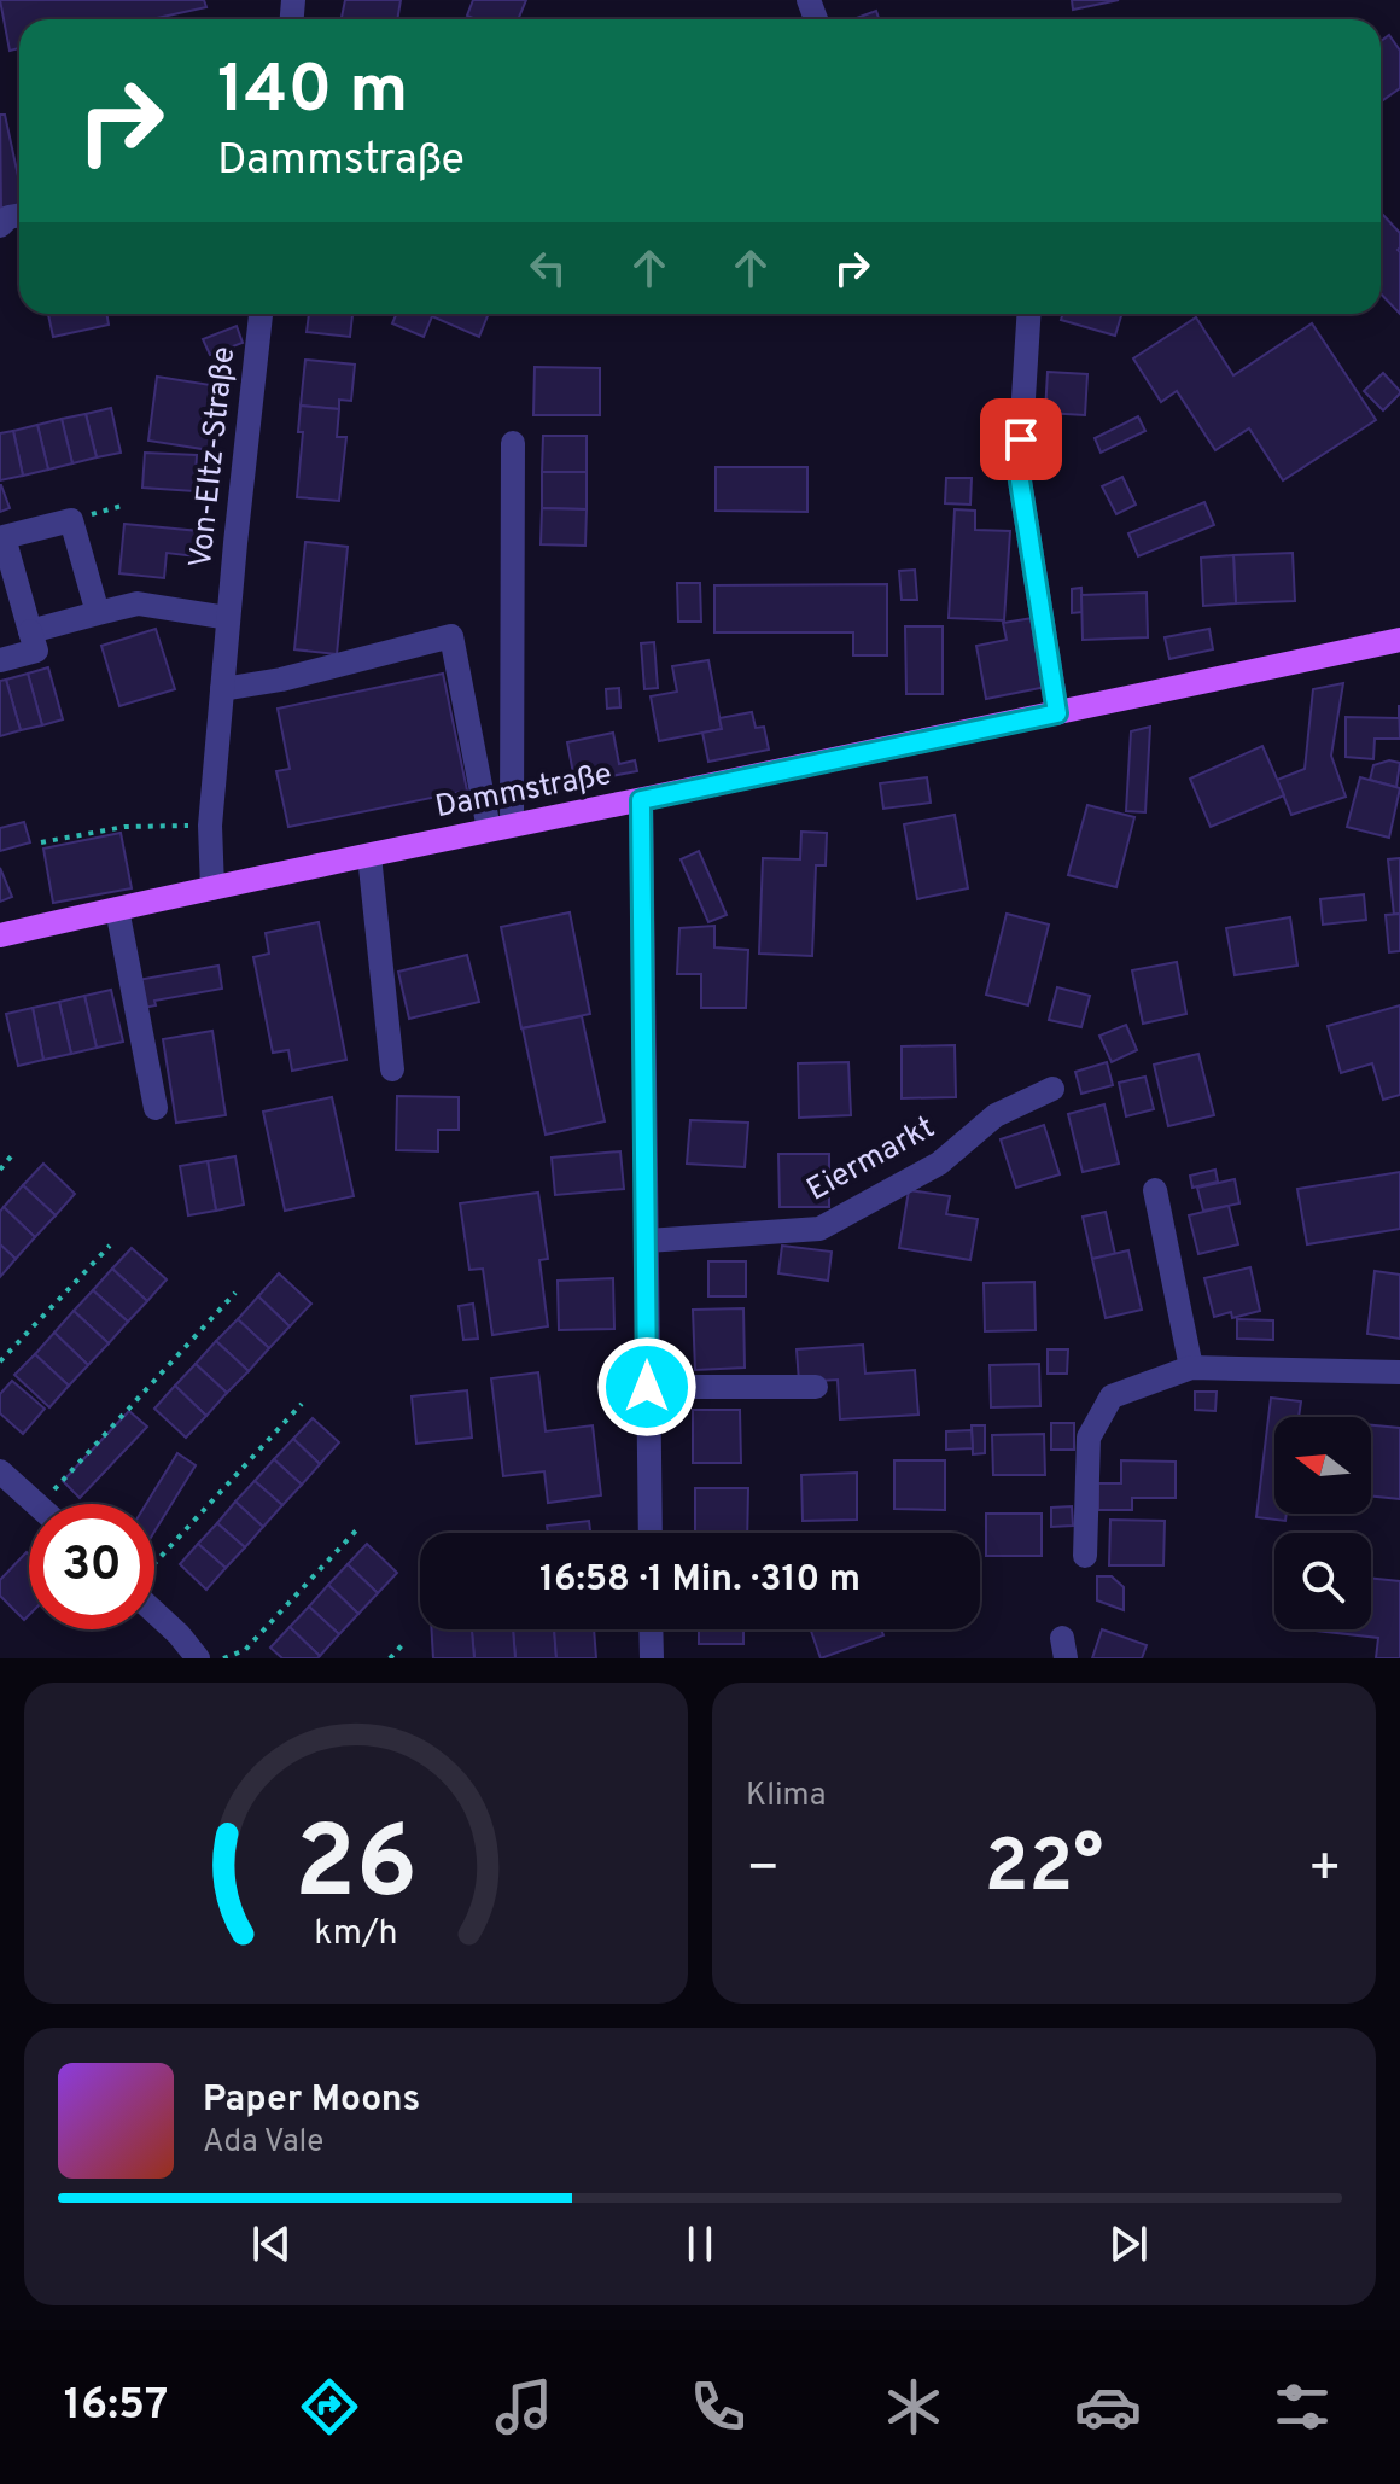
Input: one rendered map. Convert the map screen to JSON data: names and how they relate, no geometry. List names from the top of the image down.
{
  "streets": {
    "main road": ["Dammstraße"],
    "street": ["Von-Eltz-Straße", "Eiermarkt"]
  },
  "crossings": [
    ["Von-Eltz-Straße", "Dammstraße"]
  ],
  "north": "left",
  "page": {
    "turn": ["140 m", "Dammstraße"],
    "limit": "30",
    "trip": "16:58 · 1 Min. · 310 m",
    "tile": "Klima",
    "heat": ["−", "22°", "+"],
    "song": ["Paper Moons", "Ada Vale"],
    "tabs": "16:57",
    "gauge": ["26", "km/h"]
  }
}
